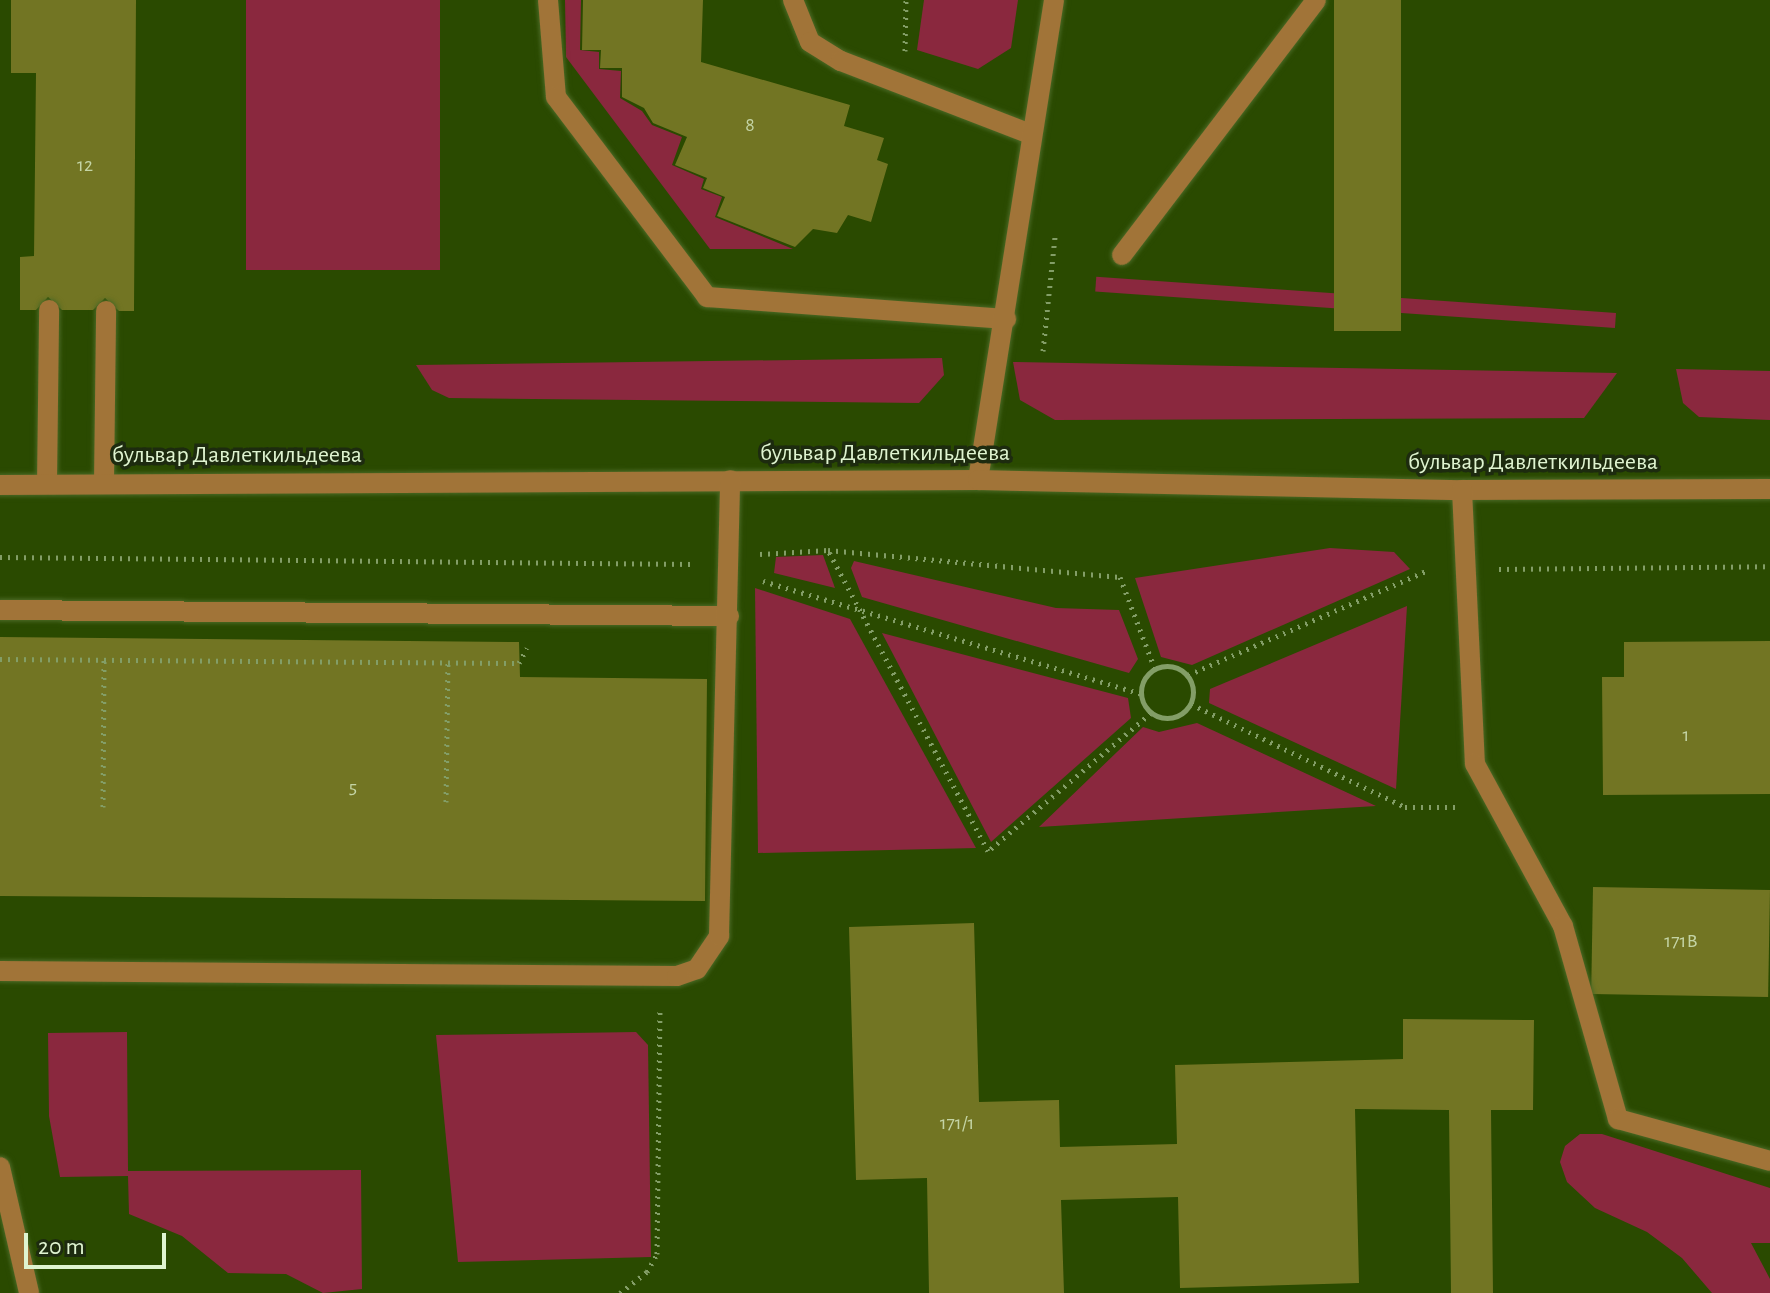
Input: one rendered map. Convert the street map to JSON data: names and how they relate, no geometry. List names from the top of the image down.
{
  "streets": {
    "street": ["бульвар Давлеткильдеева"]
  },
  "house_numbers": [
    "8",
    "12",
    "1",
    "5",
    "171В",
    "171/1"
  ],
  "scale_bar": "20 m"
}
